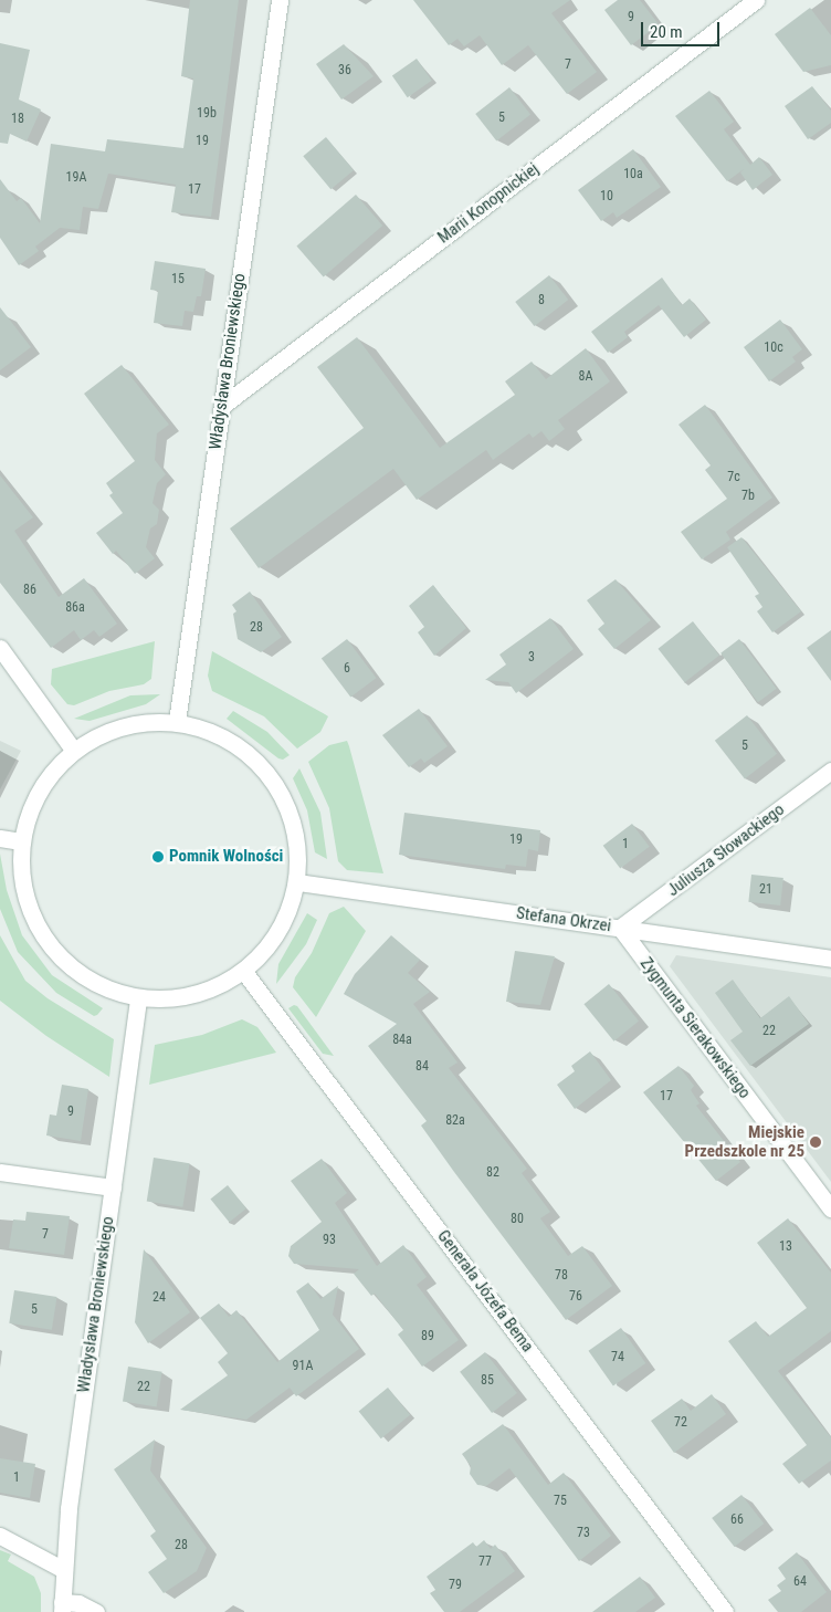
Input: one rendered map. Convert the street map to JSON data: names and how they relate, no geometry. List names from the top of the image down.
{
  "streets": {
    "street": [
      "Marii Konopnickiej",
      "Władysława Broniewskiego",
      "Juliusza Słowackiego",
      "Stefana Okrzei",
      "Zygmunta Sierakowskiego",
      "Generała Józefa Bema"
    ]
  },
  "crossings": [
    ["Marii Konopnickiej", "Władysława Broniewskiego"],
    ["Juliusza Słowackiego", "Stefana Okrzei"],
    ["Juliusza Słowackiego", "Zygmunta Sierakowskiego"],
    ["Stefana Okrzei", "Zygmunta Sierakowskiego"]
  ],
  "places": ["Pomnik Wolności", "Miejskie Przedszkole nr 25"],
  "house_numbers": [
    "9",
    "7",
    "36",
    "19b",
    "5",
    "18",
    "19",
    "10a",
    "19A",
    "17",
    "10",
    "15",
    "8",
    "10c",
    "8A",
    "7c",
    "7b",
    "86",
    "86a",
    "28",
    "3",
    "6",
    "5",
    "19",
    "1",
    "21",
    "22",
    "84a",
    "84",
    "17",
    "9",
    "82a",
    "82",
    "80",
    "7",
    "93",
    "13",
    "78",
    "76",
    "24",
    "5",
    "89",
    "74",
    "91A",
    "85",
    "22",
    "72",
    "1",
    "75",
    "66",
    "73",
    "28",
    "77",
    "64",
    "79"
  ],
  "scale_bar": "20 m"
}
